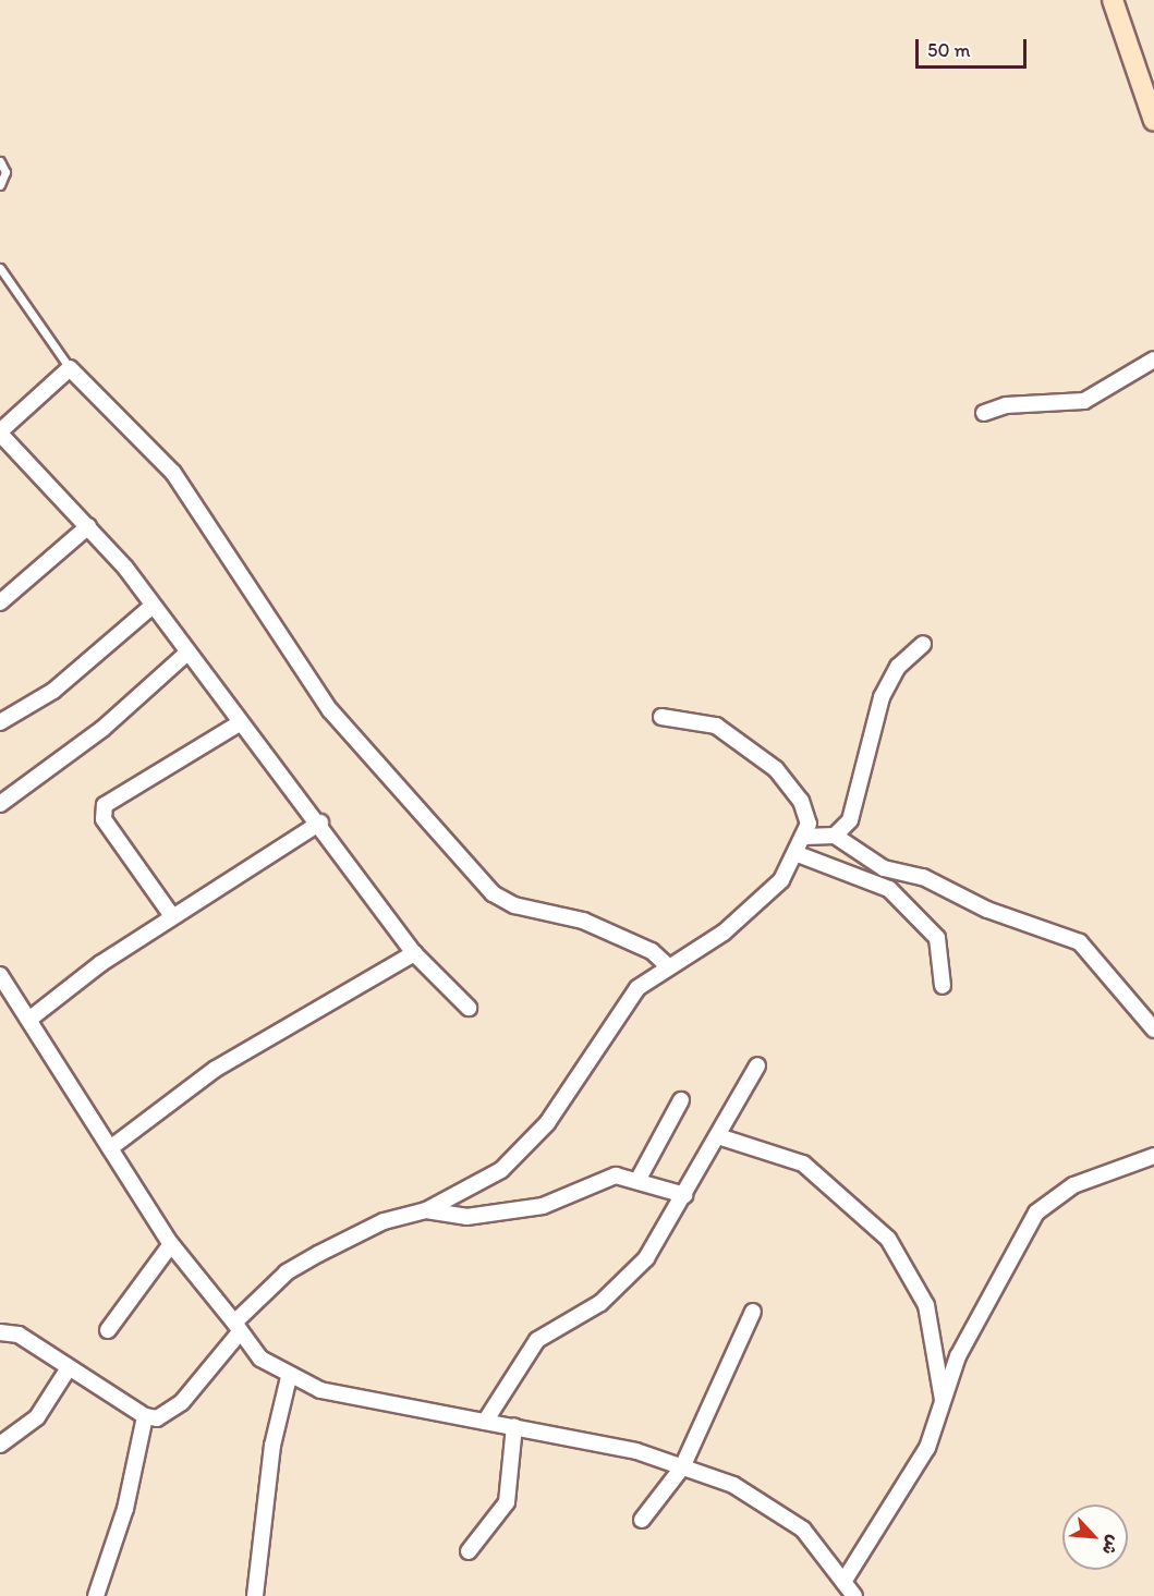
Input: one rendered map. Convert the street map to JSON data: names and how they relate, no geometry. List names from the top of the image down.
{
  "scale_bar": "50 m",
  "north": "bottom right"
}
